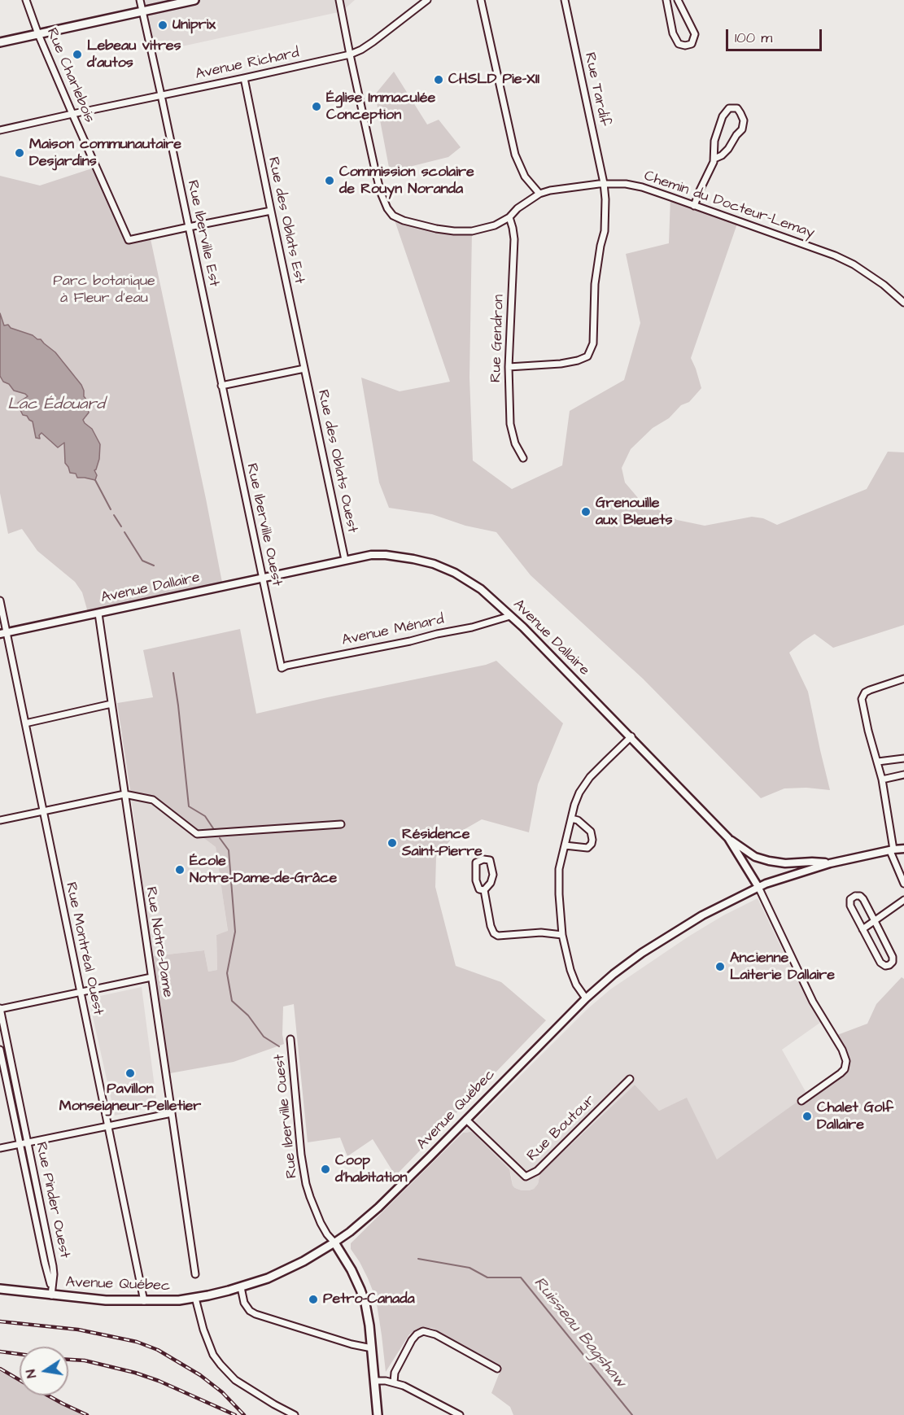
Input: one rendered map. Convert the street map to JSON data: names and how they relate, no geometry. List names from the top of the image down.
{
  "streets": {
    "main road": ["Avenue Québec"],
    "street": [
      "Avenue Richard",
      "Rue Charlebois",
      "Rue Tardif",
      "Chemin du Docteur-Lemay",
      "Rue des Oblats Est",
      "Rue Iberville Est",
      "Rue Gendron",
      "Rue des Oblats Ouest",
      "Rue Iberville Ouest",
      "Avenue Dallaire",
      "Avenue Ménard",
      "Rue Notre-Dame",
      "Rue Montréal Ouest",
      "Rue Boutour",
      "Rue Pinder Ouest"
    ]
  },
  "crossings": [
    ["Avenue Richard", "Rue Charlebois"],
    ["Avenue Richard", "Chemin du Docteur-Lemay"],
    ["Avenue Richard", "Rue des Oblats Est"],
    ["Avenue Richard", "Rue Iberville Est"],
    ["Rue Charlebois", "Rue Iberville Est"],
    ["Rue Tardif", "Chemin du Docteur-Lemay"],
    ["Rue Tardif", "Rue Gendron"],
    ["Chemin du Docteur-Lemay", "Rue Gendron"],
    ["Rue des Oblats Est", "Rue des Oblats Ouest"],
    ["Rue Iberville Est", "Rue Iberville Ouest"],
    ["Rue des Oblats Ouest", "Avenue Dallaire"],
    ["Rue Iberville Ouest", "Avenue Dallaire"],
    ["Rue Iberville Ouest", "Avenue Ménard"],
    ["Rue Iberville Ouest", "Avenue Québec"],
    ["Avenue Dallaire", "Avenue Ménard"],
    ["Avenue Dallaire", "Rue Notre-Dame"],
    ["Avenue Dallaire", "Rue Montréal Ouest"],
    ["Avenue Dallaire", "Avenue Québec"],
    ["Rue Montréal Ouest", "Avenue Québec"],
    ["Avenue Québec", "Rue Boutour"],
    ["Avenue Québec", "Rue Pinder Ouest"]
  ],
  "water": ["Lac Édouard", "Ruisseau Bagshaw"],
  "parks": ["Parc botanique à Fleur d'eau"],
  "places": [
    "Uniprix",
    "Lebeau vitres d'autos",
    "CHSLD Pie-XII",
    "Église Immaculée Conception",
    "Maison communautaire Desjardins",
    "Commission scolaire de Rouyn Noranda",
    "Grenouille aux Bleuets",
    "Résidence Saint-Pierre",
    "École Notre-Dame-de-Grâce",
    "Ancienne Laiterie Dallaire",
    "Pavillon Monseigneur-Pelletier",
    "Chalet Golf Dallaire",
    "Coop d'habitation",
    "Petro-Canada"
  ],
  "scale_bar": "100 m",
  "north": "left"
}
